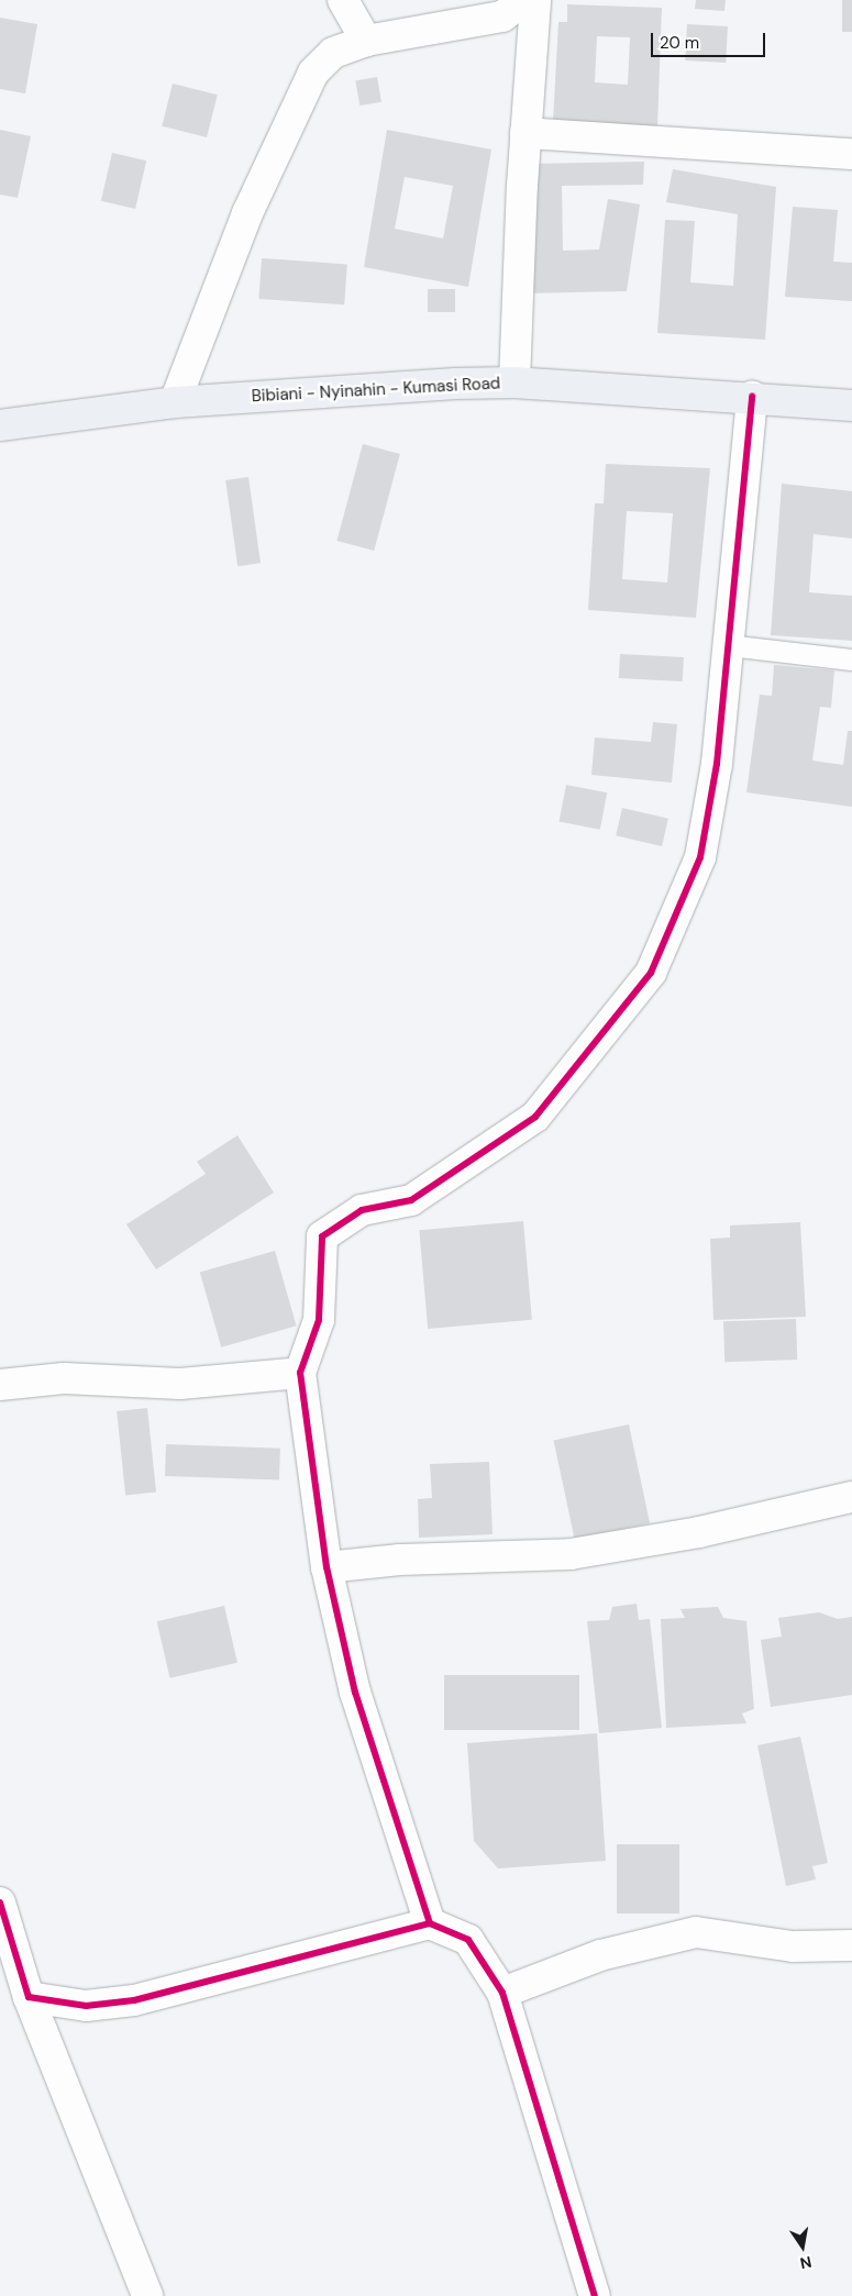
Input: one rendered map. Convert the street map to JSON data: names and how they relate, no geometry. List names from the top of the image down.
{
  "streets": {
    "main road": ["Bibiani - Nyinahin - Kumasi Road"]
  },
  "scale_bar": "20 m",
  "north": "bottom"
}
